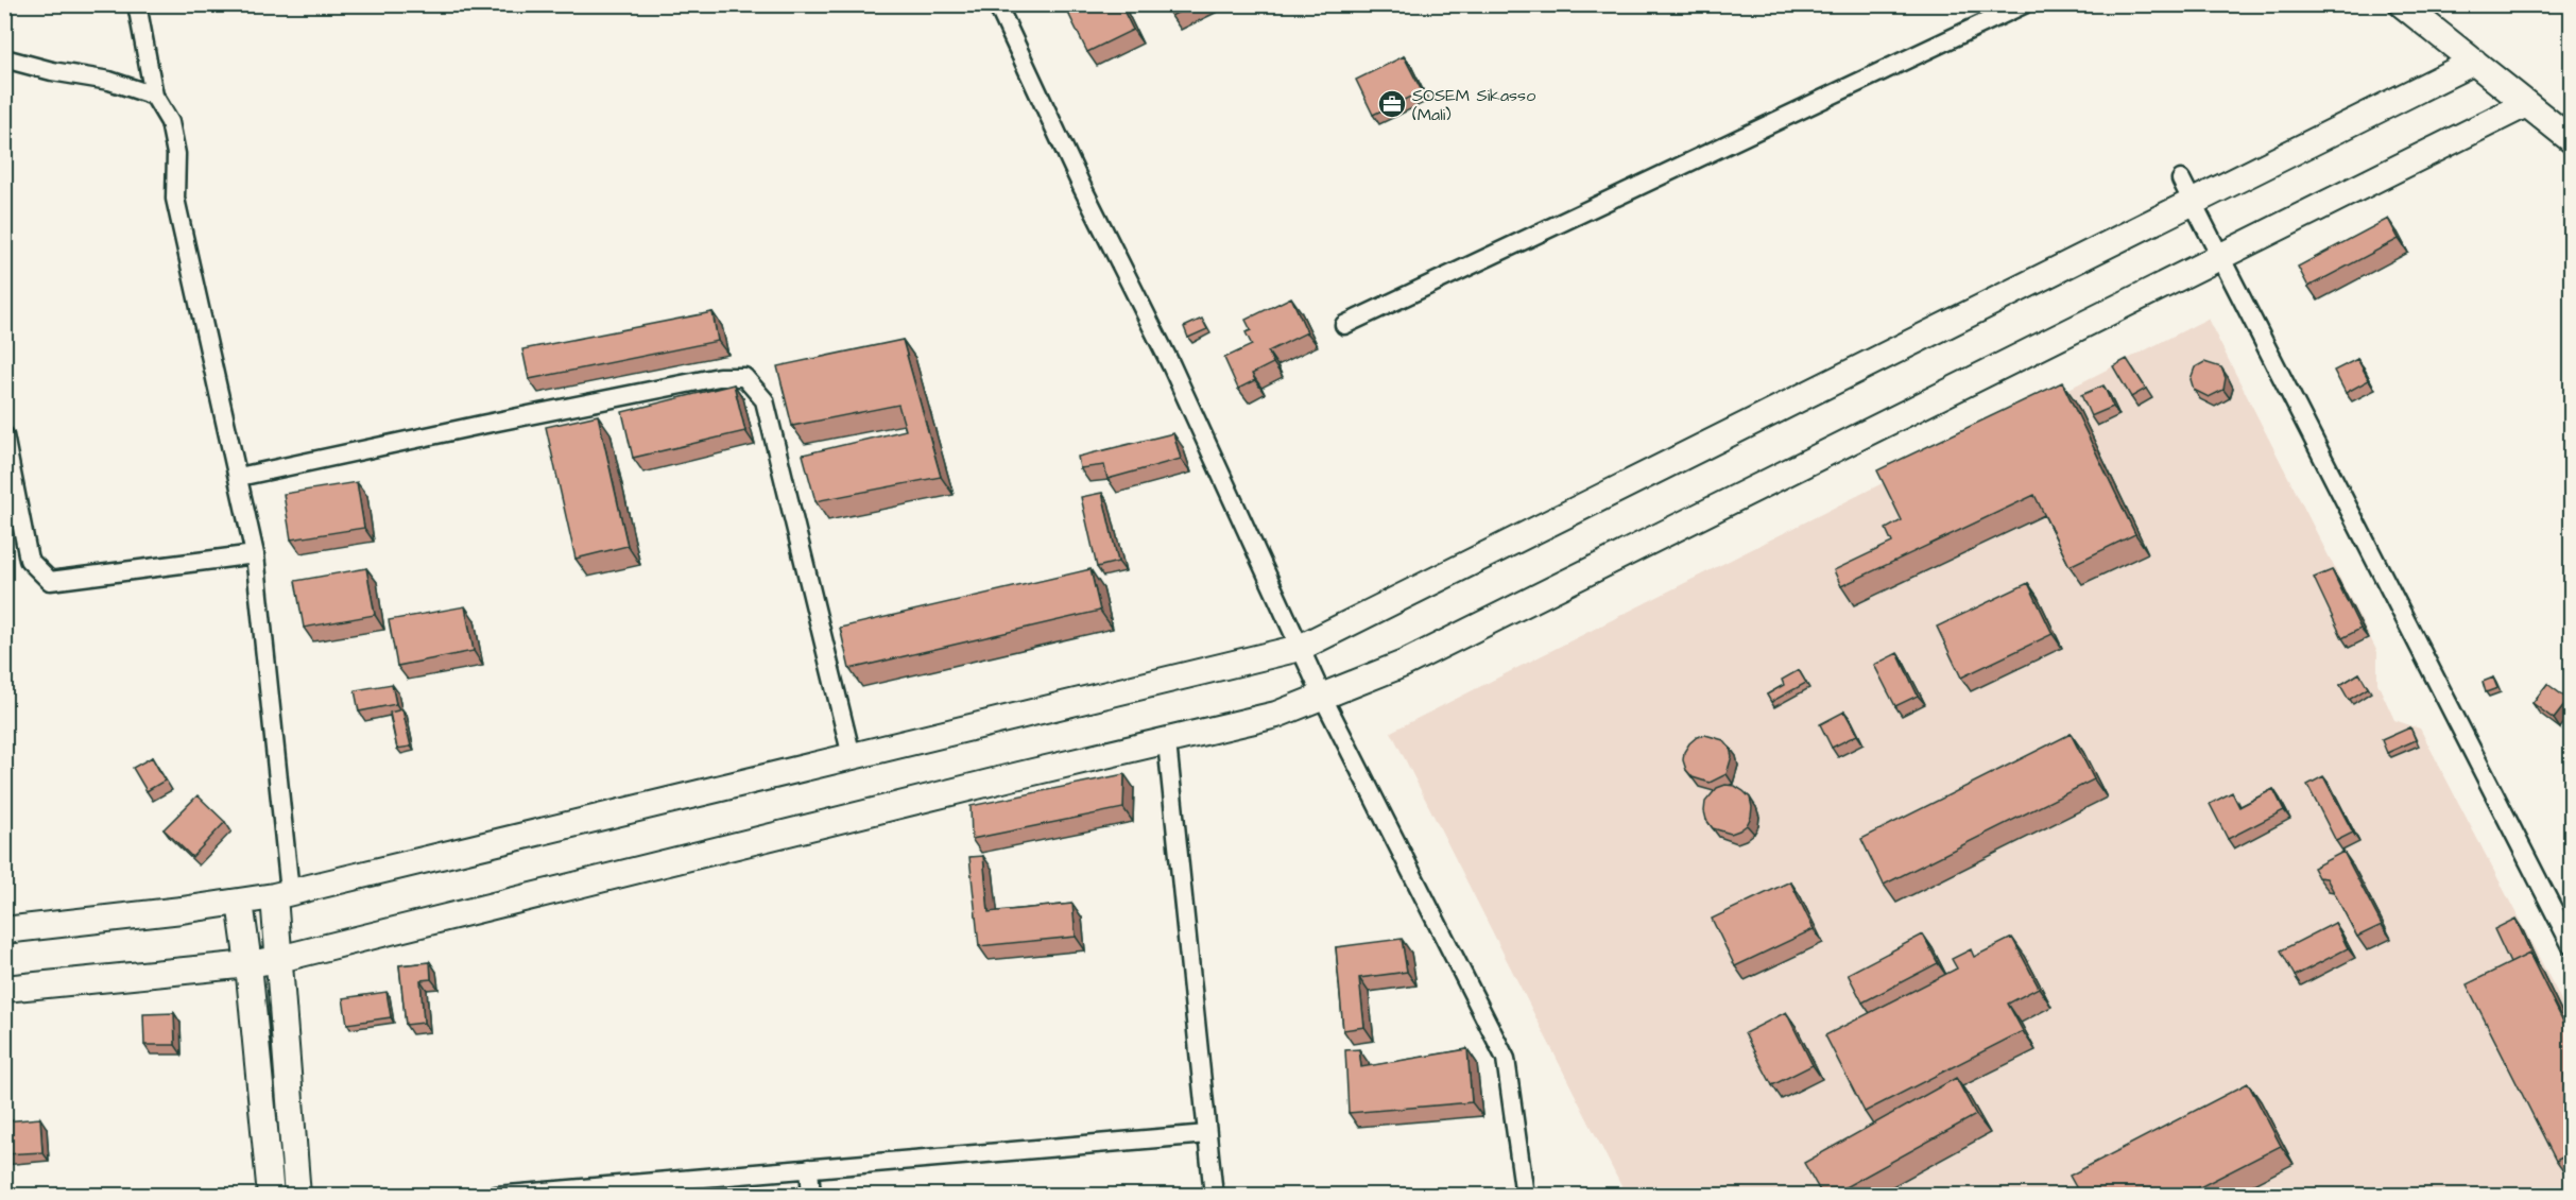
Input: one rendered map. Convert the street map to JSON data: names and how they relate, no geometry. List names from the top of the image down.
{
  "places": {
    "office": ["SOSEM Sikasso (Mali)"]
  }
}
